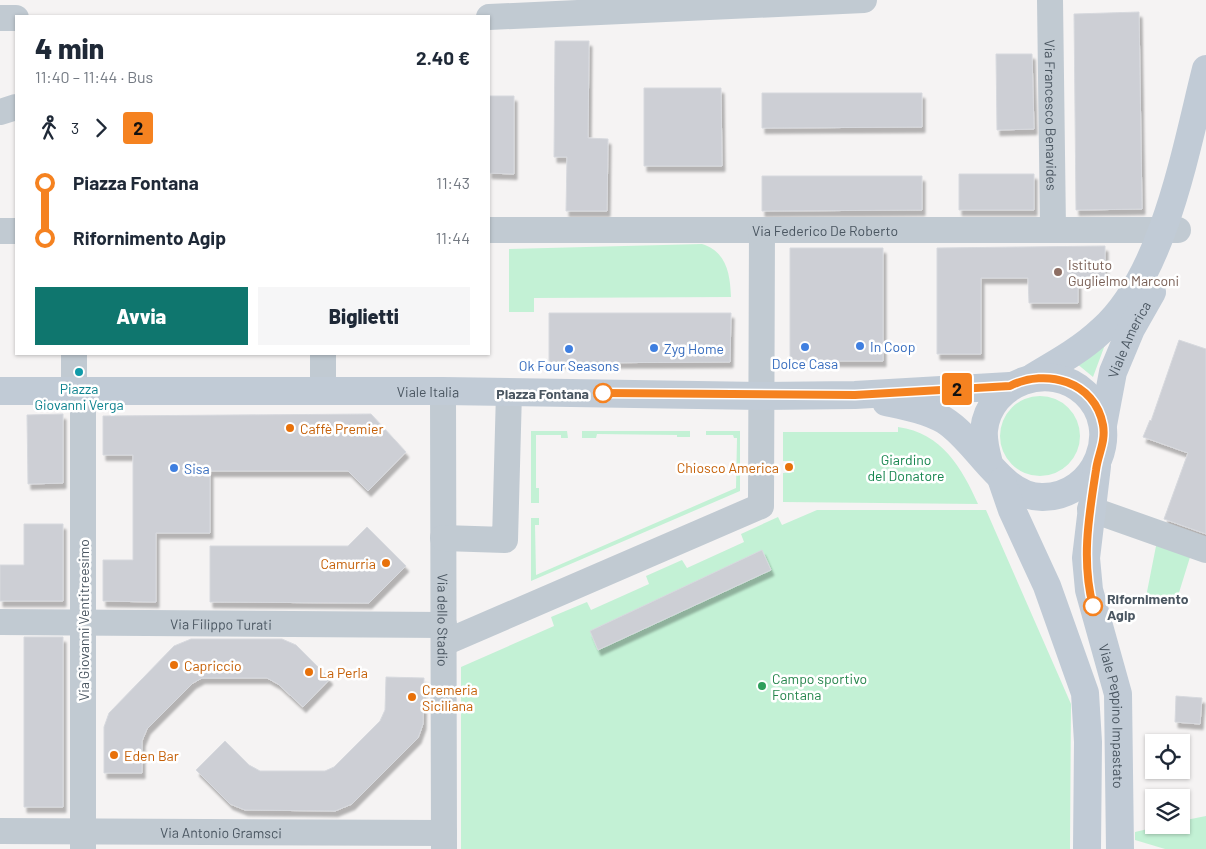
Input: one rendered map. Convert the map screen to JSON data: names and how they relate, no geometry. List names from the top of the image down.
{
  "streets": {
    "main road": ["Viale America", "Viale Italia", "Viale Peppino Impastato"],
    "street": [
      "Via Francesco Benavides",
      "Via Federico De Roberto",
      "Via Giovanni Ventitreesimo",
      "Via dello Stadio",
      "Via Filippo Turati",
      "Via Antonio Gramsci"
    ]
  },
  "crossings": [
    ["Via Francesco Benavides", "Via Federico De Roberto"],
    ["Via Federico De Roberto", "Viale America"],
    ["Viale America", "Viale Peppino Impastato"],
    ["Viale Italia", "Via Giovanni Ventitreesimo"],
    ["Viale Italia", "Via dello Stadio"],
    ["Via Giovanni Ventitreesimo", "Via Filippo Turati"],
    ["Via Giovanni Ventitreesimo", "Via Antonio Gramsci"],
    ["Via dello Stadio", "Via Filippo Turati"],
    ["Via dello Stadio", "Via Antonio Gramsci"]
  ],
  "parks": ["Giardino del Donatore"],
  "places": [
    "Istituto Guglielmo Marconi",
    "In Coop",
    "Dolce Casa",
    "Zyg Home",
    "Ok Four Seasons",
    "Piazza Giovanni Verga",
    "Piazza Fontana",
    "Caffè Premier",
    "Chiosco America",
    "Sisa",
    "Camurria",
    "Rifornimento Agip",
    "Capriccio",
    "La Perla",
    "Campo sportivo Fontana",
    "Cremeria Siciliana",
    "Eden Bar"
  ],
  "lines": ["bus line 2"],
  "page": {
    "on_map": "2",
    "heading": ["4 min", "11:40 – 11:44 · Bus", "2.40 €"],
    "legs": ["3", "2"],
    "list": [
      {
        "name": "Piazza Fontana",
        "value": "11:43"
      },
      {
        "name": "Rifornimento Agip",
        "value": "11:44"
      }
    ],
    "buttons": ["Avvia", "Biglietti"]
  }
}
